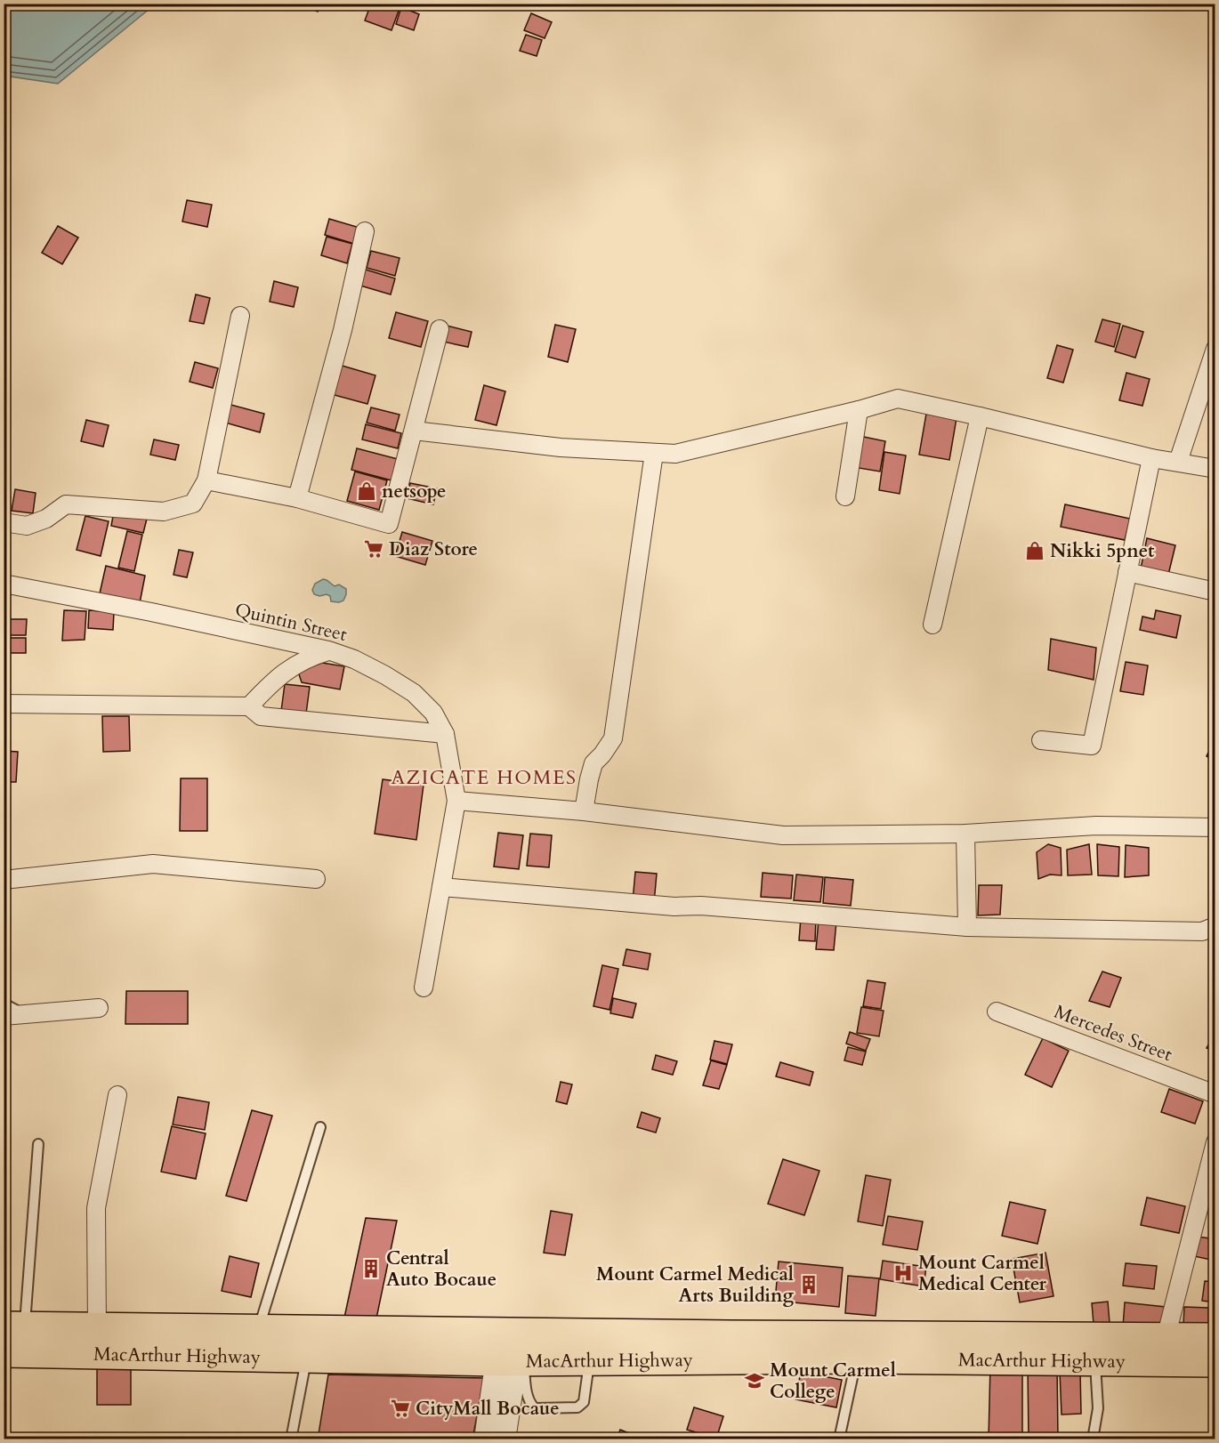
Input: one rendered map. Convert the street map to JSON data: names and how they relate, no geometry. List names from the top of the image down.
{
  "streets": {
    "highway": ["MacArthur Highway"],
    "street": ["Quintin Street", "Mercedes Street"]
  },
  "districts": ["AZICATE HOMES"],
  "places": {
    "shop": ["netsope", "Nikki 5pnet"],
    "supermarket": ["Diaz Store", "CityMall Bocaue"],
    "building": ["Central Auto Bocaue", "Mount Carmel Medical Arts Building"],
    "hospital": ["Mount Carmel Medical Center"],
    "school or university": ["Mount Carmel College"]
  }
}
